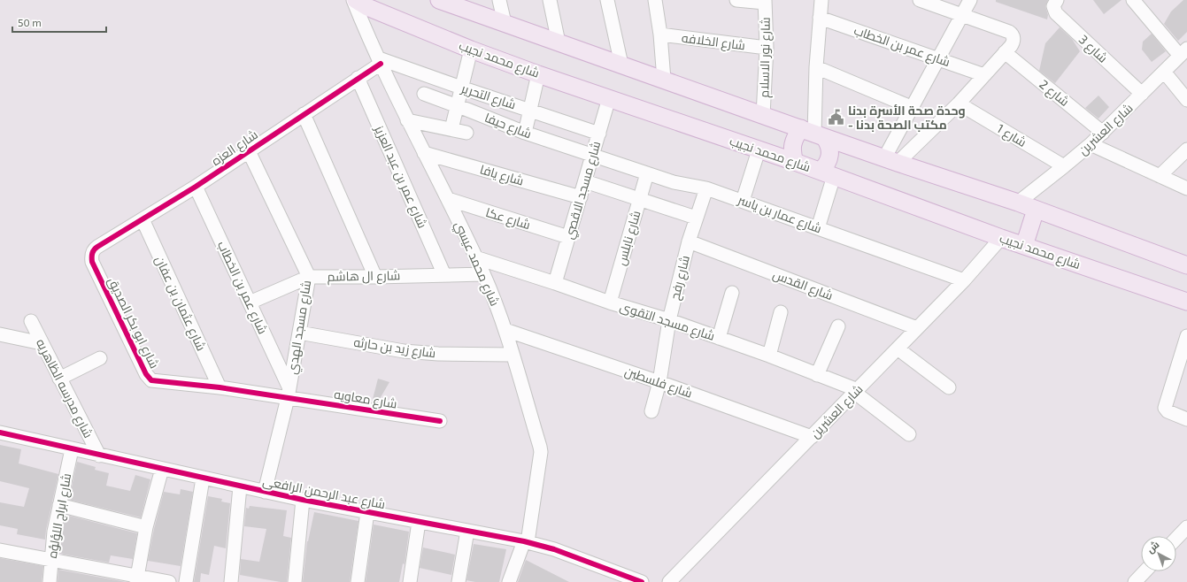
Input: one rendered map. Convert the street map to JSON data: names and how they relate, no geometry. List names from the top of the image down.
{
  "streets": {
    "main road": ["شارع محمد نجيب"],
    "street": [
      "شارع الخلافه",
      "شارع عمر بن الخطاب",
      "شارع 3",
      "شارع نور الاسلام",
      "شارع 2",
      "شارع التحرير",
      "شارع حيفا",
      "شارع العشرين",
      "شارع 1",
      "شارع العزه",
      "شارع يافا",
      "شارع عمر بن عبد العزيز",
      "شارع مسجد الاقصي",
      "شارع عمار بن ياسر",
      "شارع عكا",
      "شارع نابلس",
      "شارع محمد عيسي",
      "شارع ال هاشم",
      "شارع رفح",
      "شارع القدس",
      "شارع عثمان بن عفان",
      "شارع مسجد التقوى",
      "شارع ابو بكر الصديق",
      "شارع مسجد الهدي",
      "شارع زيد بن حارثه",
      "شارع فلسطين",
      "شارع مدرسه الظاهريه",
      "شارع معاويه",
      "شارع عبد الرحمن الرافعى",
      "شارع ابراج اللؤلؤه"
    ]
  },
  "crossings": [
    ["شارع الخلافه", "شارع نور الاسلام"],
    ["شارع عمر بن الخطاب", "شارع العزه"],
    ["شارع عمر بن الخطاب", "شارع ال هاشم"],
    ["شارع عمر بن الخطاب", "شارع ابو بكر الصديق"],
    ["شارع عمر بن الخطاب", "شارع مسجد الهدي"],
    ["شارع عمر بن الخطاب", "شارع معاويه"],
    ["شارع 3", "شارع العشرين"],
    ["شارع محمد نجيب", "شارع العشرين"],
    ["شارع محمد نجيب", "شارع مسجد الاقصي"],
    ["شارع محمد نجيب", "شارع محمد عيسي"],
    ["شارع 2", "شارع العشرين"],
    ["شارع التحرير", "شارع العزه"],
    ["شارع التحرير", "شارع مسجد الاقصي"],
    ["شارع التحرير", "شارع محمد عيسي"],
    ["شارع حيفا", "شارع مسجد الاقصي"],
    ["شارع حيفا", "شارع عمار بن ياسر"],
    ["شارع العشرين", "شارع 1"],
    ["شارع العشرين", "شارع عمار بن ياسر"],
    ["شارع العشرين", "شارع القدس"],
    ["شارع العشرين", "شارع مسجد التقوى"],
    ["شارع العشرين", "شارع فلسطين"],
    ["شارع العزه", "شارع عمر بن عبد العزيز"],
    ["شارع العزه", "شارع محمد عيسي"],
    ["شارع العزه", "شارع عثمان بن عفان"],
    ["شارع العزه", "شارع ابو بكر الصديق"],
    ["شارع العزه", "شارع مسجد الهدي"],
    ["شارع يافا", "شارع مسجد الاقصي"],
    ["شارع يافا", "شارع محمد عيسي"],
    ["شارع عمر بن عبد العزيز", "شارع ال هاشم"],
    ["شارع مسجد الاقصي", "شارع عمار بن ياسر"],
    ["شارع مسجد الاقصي", "شارع عكا"],
    ["شارع مسجد الاقصي", "شارع مسجد التقوى"],
    ["شارع عمار بن ياسر", "شارع نابلس"],
    ["شارع عمار بن ياسر", "شارع رفح"],
    ["شارع عكا", "شارع محمد عيسي"],
    ["شارع نابلس", "شارع مسجد التقوى"],
    ["شارع محمد عيسي", "شارع ال هاشم"],
    ["شارع محمد عيسي", "شارع مسجد التقوى"],
    ["شارع محمد عيسي", "شارع زيد بن حارثه"],
    ["شارع محمد عيسي", "شارع فلسطين"],
    ["شارع محمد عيسي", "شارع عبد الرحمن الرافعى"],
    ["شارع ال هاشم", "شارع مسجد الهدي"],
    ["شارع رفح", "شارع القدس"],
    ["شارع رفح", "شارع مسجد التقوى"],
    ["شارع رفح", "شارع فلسطين"],
    ["شارع عثمان بن عفان", "شارع ابو بكر الصديق"],
    ["شارع ابو بكر الصديق", "شارع مسجد الهدي"],
    ["شارع ابو بكر الصديق", "شارع معاويه"],
    ["شارع مسجد الهدي", "شارع زيد بن حارثه"],
    ["شارع مسجد الهدي", "شارع معاويه"],
    ["شارع مسجد الهدي", "شارع عبد الرحمن الرافعى"],
    ["شارع مدرسه الظاهريه", "شارع عبد الرحمن الرافعى"],
    ["شارع عبد الرحمن الرافعى", "شارع ابراج اللؤلؤه"]
  ],
  "places": {
    "public building": ["وحدة صحة الأسرة بدنا - مكتب الصحة بدنا"]
  },
  "scale_bar": "50 m",
  "north": "top left"
}
